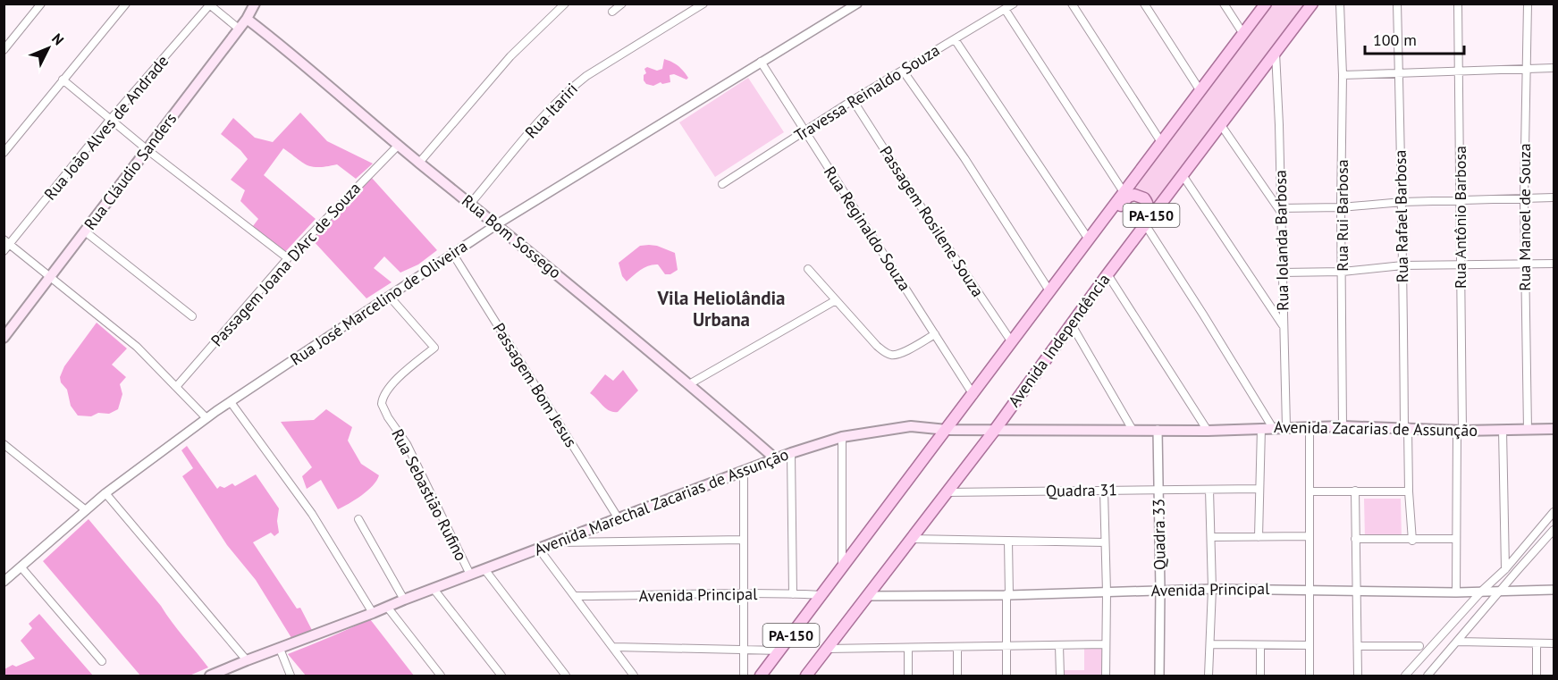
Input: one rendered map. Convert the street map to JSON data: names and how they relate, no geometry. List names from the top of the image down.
{
  "streets": {
    "main road": [
      "Rua Cláudio Sanders",
      "PA-150",
      "Rua Bom Sossego",
      "Avenida Independência",
      "Avenida Zacarias de Assunção",
      "Avenida Marechal Zacarias de Assunção"
    ],
    "street": [
      "Travessa Reinaldo Souza",
      "Rua Itariri",
      "Rua João Alves de Andrade",
      "Rua Rui Barbosa",
      "Rua Rafael Barbosa",
      "Rua Antônio Barbosa",
      "Rua Manoel de Souza",
      "Passagem Rosilene Souza",
      "Rua Reginaldo Souza",
      "Rua Iolanda Barbosa",
      "Passagem Joana D'Arc de Souza",
      "Rua José Marcelino de Oliveira",
      "Passagem Bom Jesus",
      "Quadra 31",
      "Rua Sebastião Rufino",
      "Quadra 33",
      "Avenida Principal"
    ]
  },
  "crossings": [
    ["Travessa Reinaldo Souza", "Passagem Rosilene Souza"],
    ["Travessa Reinaldo Souza", "Rua Reginaldo Souza"],
    ["Rua Itariri", "Rua Bom Sossego"],
    ["Rua Cláudio Sanders", "Rua Bom Sossego"],
    ["PA-150", "Passagem Rosilene Souza"],
    ["PA-150", "Rua Reginaldo Souza"],
    ["PA-150", "Avenida Marechal Zacarias de Assunção"],
    ["PA-150", "Avenida Principal"],
    ["Rua Rui Barbosa", "Avenida Zacarias de Assunção"],
    ["Rua Rafael Barbosa", "Avenida Zacarias de Assunção"],
    ["Rua Antônio Barbosa", "Avenida Zacarias de Assunção"],
    ["Rua Antônio Barbosa", "Avenida Principal"],
    ["Rua Manoel de Souza", "Avenida Zacarias de Assunção"],
    ["Rua Reginaldo Souza", "Rua José Marcelino de Oliveira"],
    ["Rua Bom Sossego", "Passagem Joana D'Arc de Souza"],
    ["Rua Bom Sossego", "Rua José Marcelino de Oliveira"],
    ["Rua Bom Sossego", "Avenida Marechal Zacarias de Assunção"],
    ["Rua Iolanda Barbosa", "Avenida Independência"],
    ["Rua Iolanda Barbosa", "Avenida Zacarias de Assunção"],
    ["Rua José Marcelino de Oliveira", "Passagem Bom Jesus"],
    ["Rua José Marcelino de Oliveira", "Rua Sebastião Rufino"],
    ["Avenida Independência", "Quadra 31"],
    ["Avenida Independência", "Avenida Marechal Zacarias de Assunção"],
    ["Avenida Independência", "Avenida Principal"],
    ["Passagem Bom Jesus", "Avenida Marechal Zacarias de Assunção"],
    ["Avenida Zacarias de Assunção", "Avenida Marechal Zacarias de Assunção"],
    ["Quadra 31", "Quadra 33"],
    ["Rua Sebastião Rufino", "Avenida Marechal Zacarias de Assunção"],
    ["Quadra 33", "Avenida Principal"]
  ],
  "districts": ["Vila Heliolândia Urbana"],
  "scale_bar": "100 m",
  "north": "top right"
}
